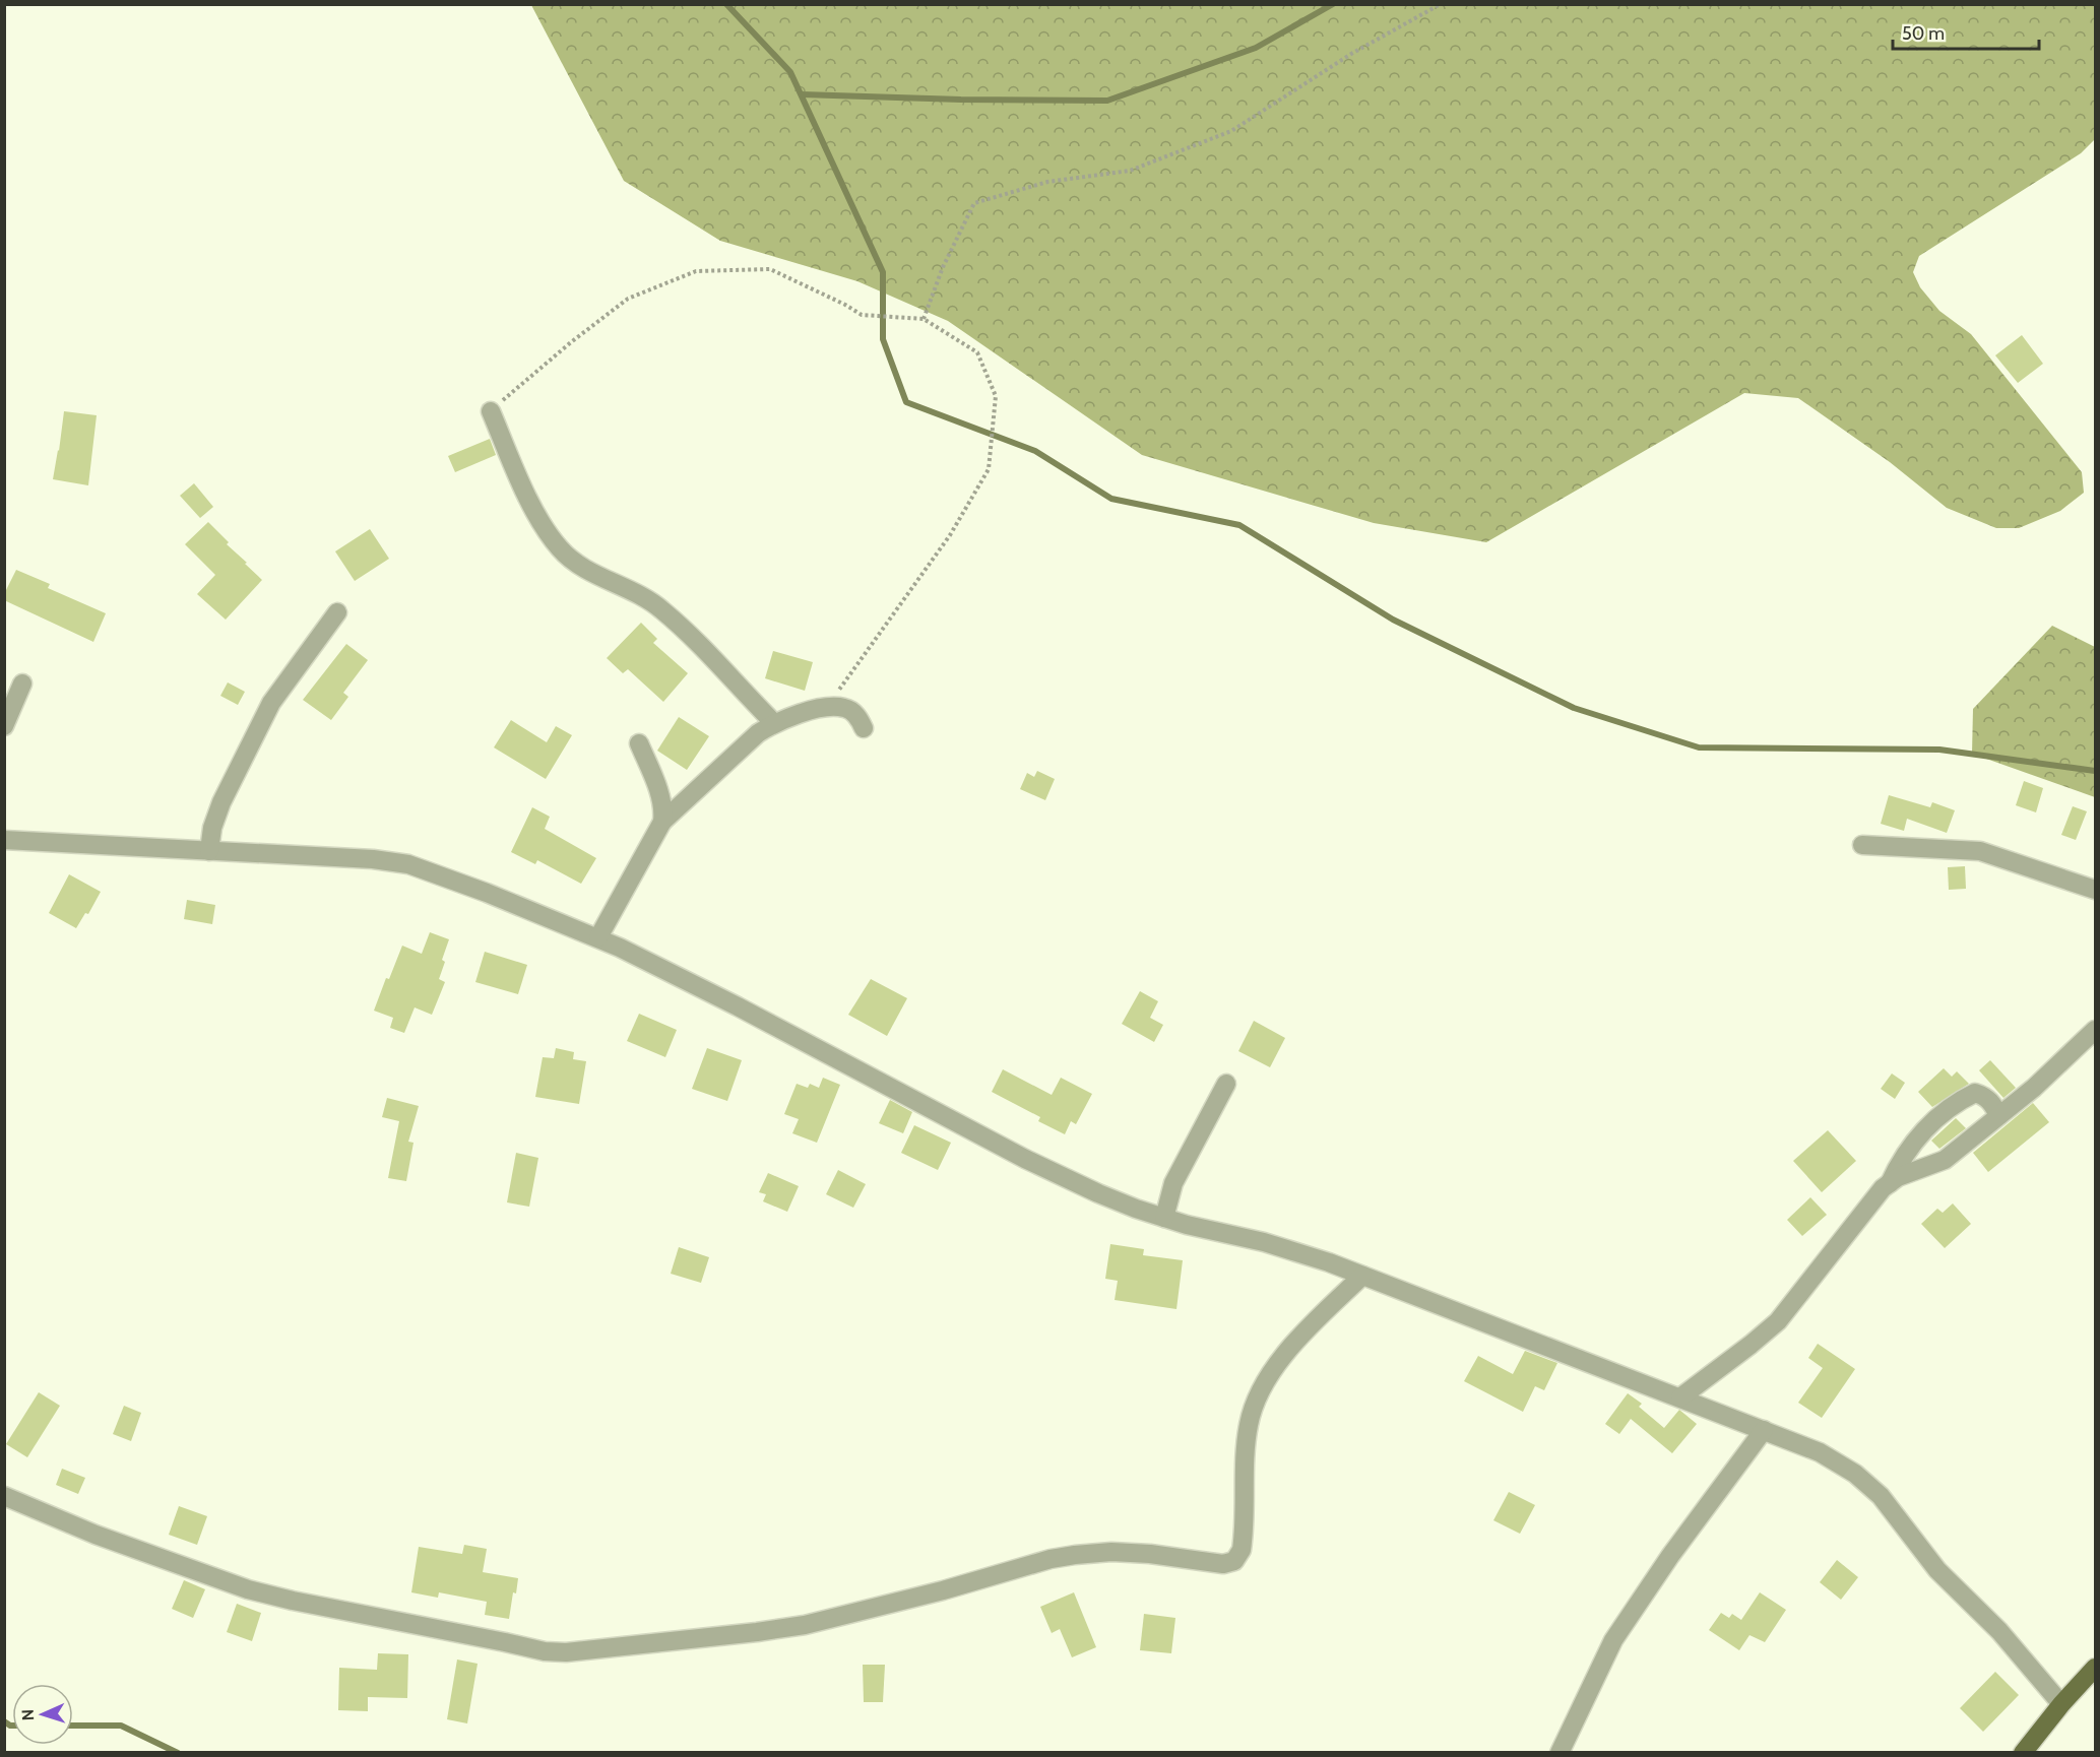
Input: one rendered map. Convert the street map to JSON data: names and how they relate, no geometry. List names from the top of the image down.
{
  "scale_bar": "50 m",
  "north": "left"
}
